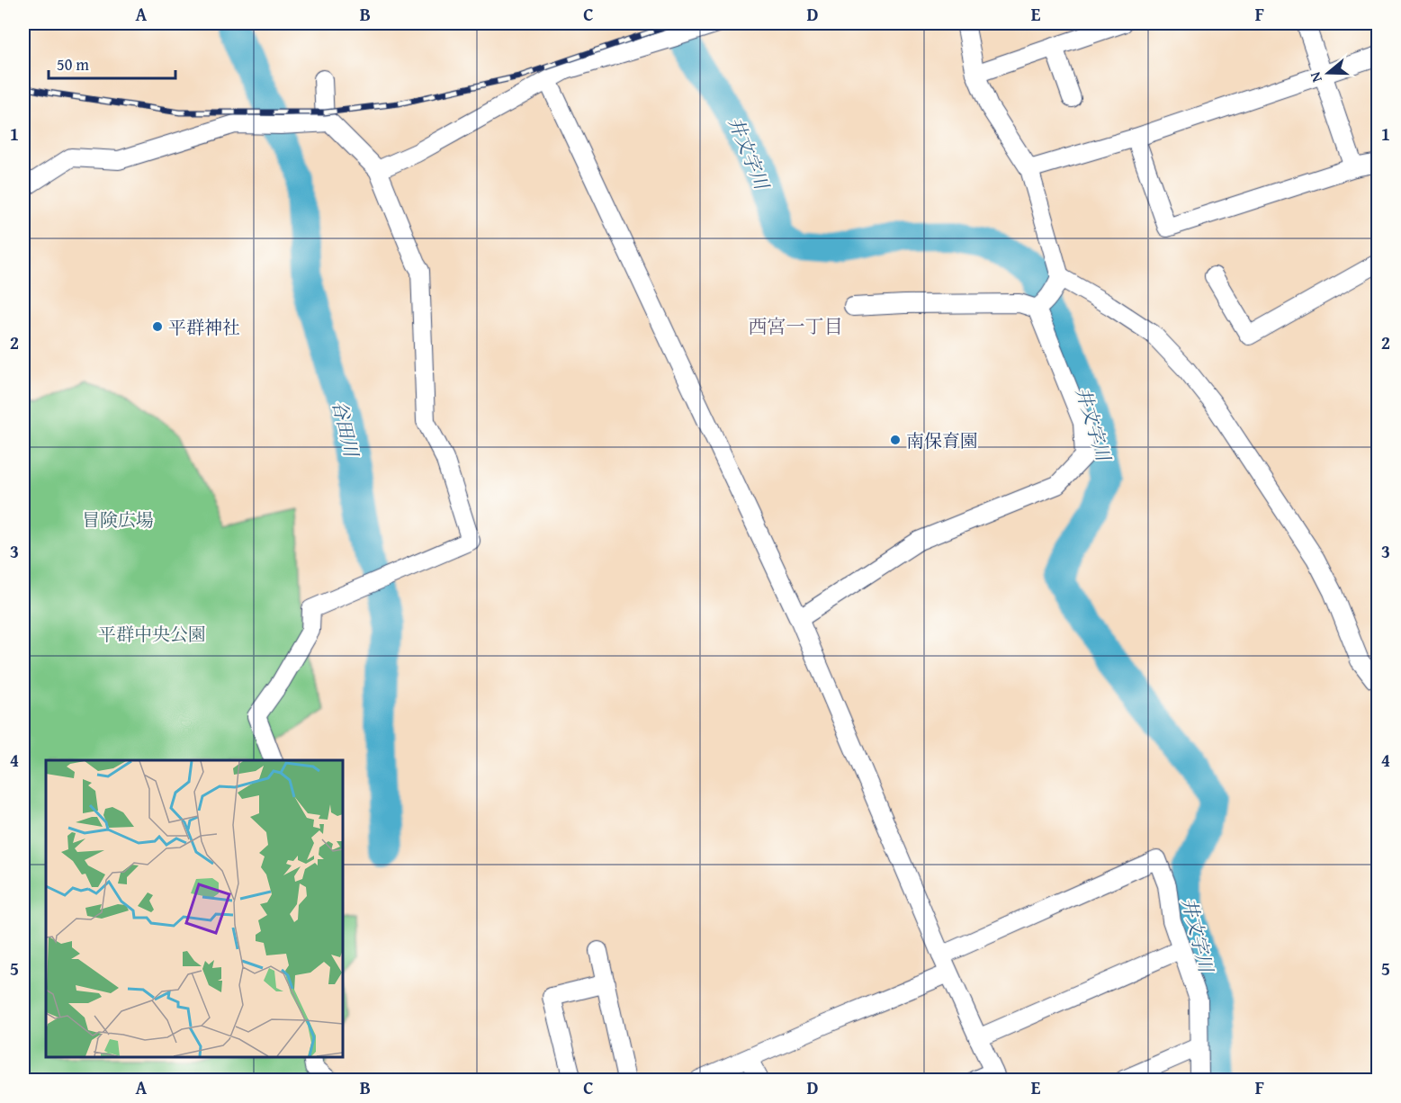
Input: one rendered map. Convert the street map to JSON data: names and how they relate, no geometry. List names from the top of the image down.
{
  "districts": ["西宮一丁目"],
  "water": ["井文字川", "谷田川"],
  "parks": ["冒険広場", "平群中央公園"],
  "places": ["平群神社", "南保育園"],
  "scale_bar": "50 m",
  "north": "left",
  "grid": {
    "columns": [
      "A",
      "B",
      "C",
      "D",
      "E",
      "F"
    ],
    "rows": [
      "1",
      "2",
      "3",
      "4",
      "5"
    ]
  }
}
